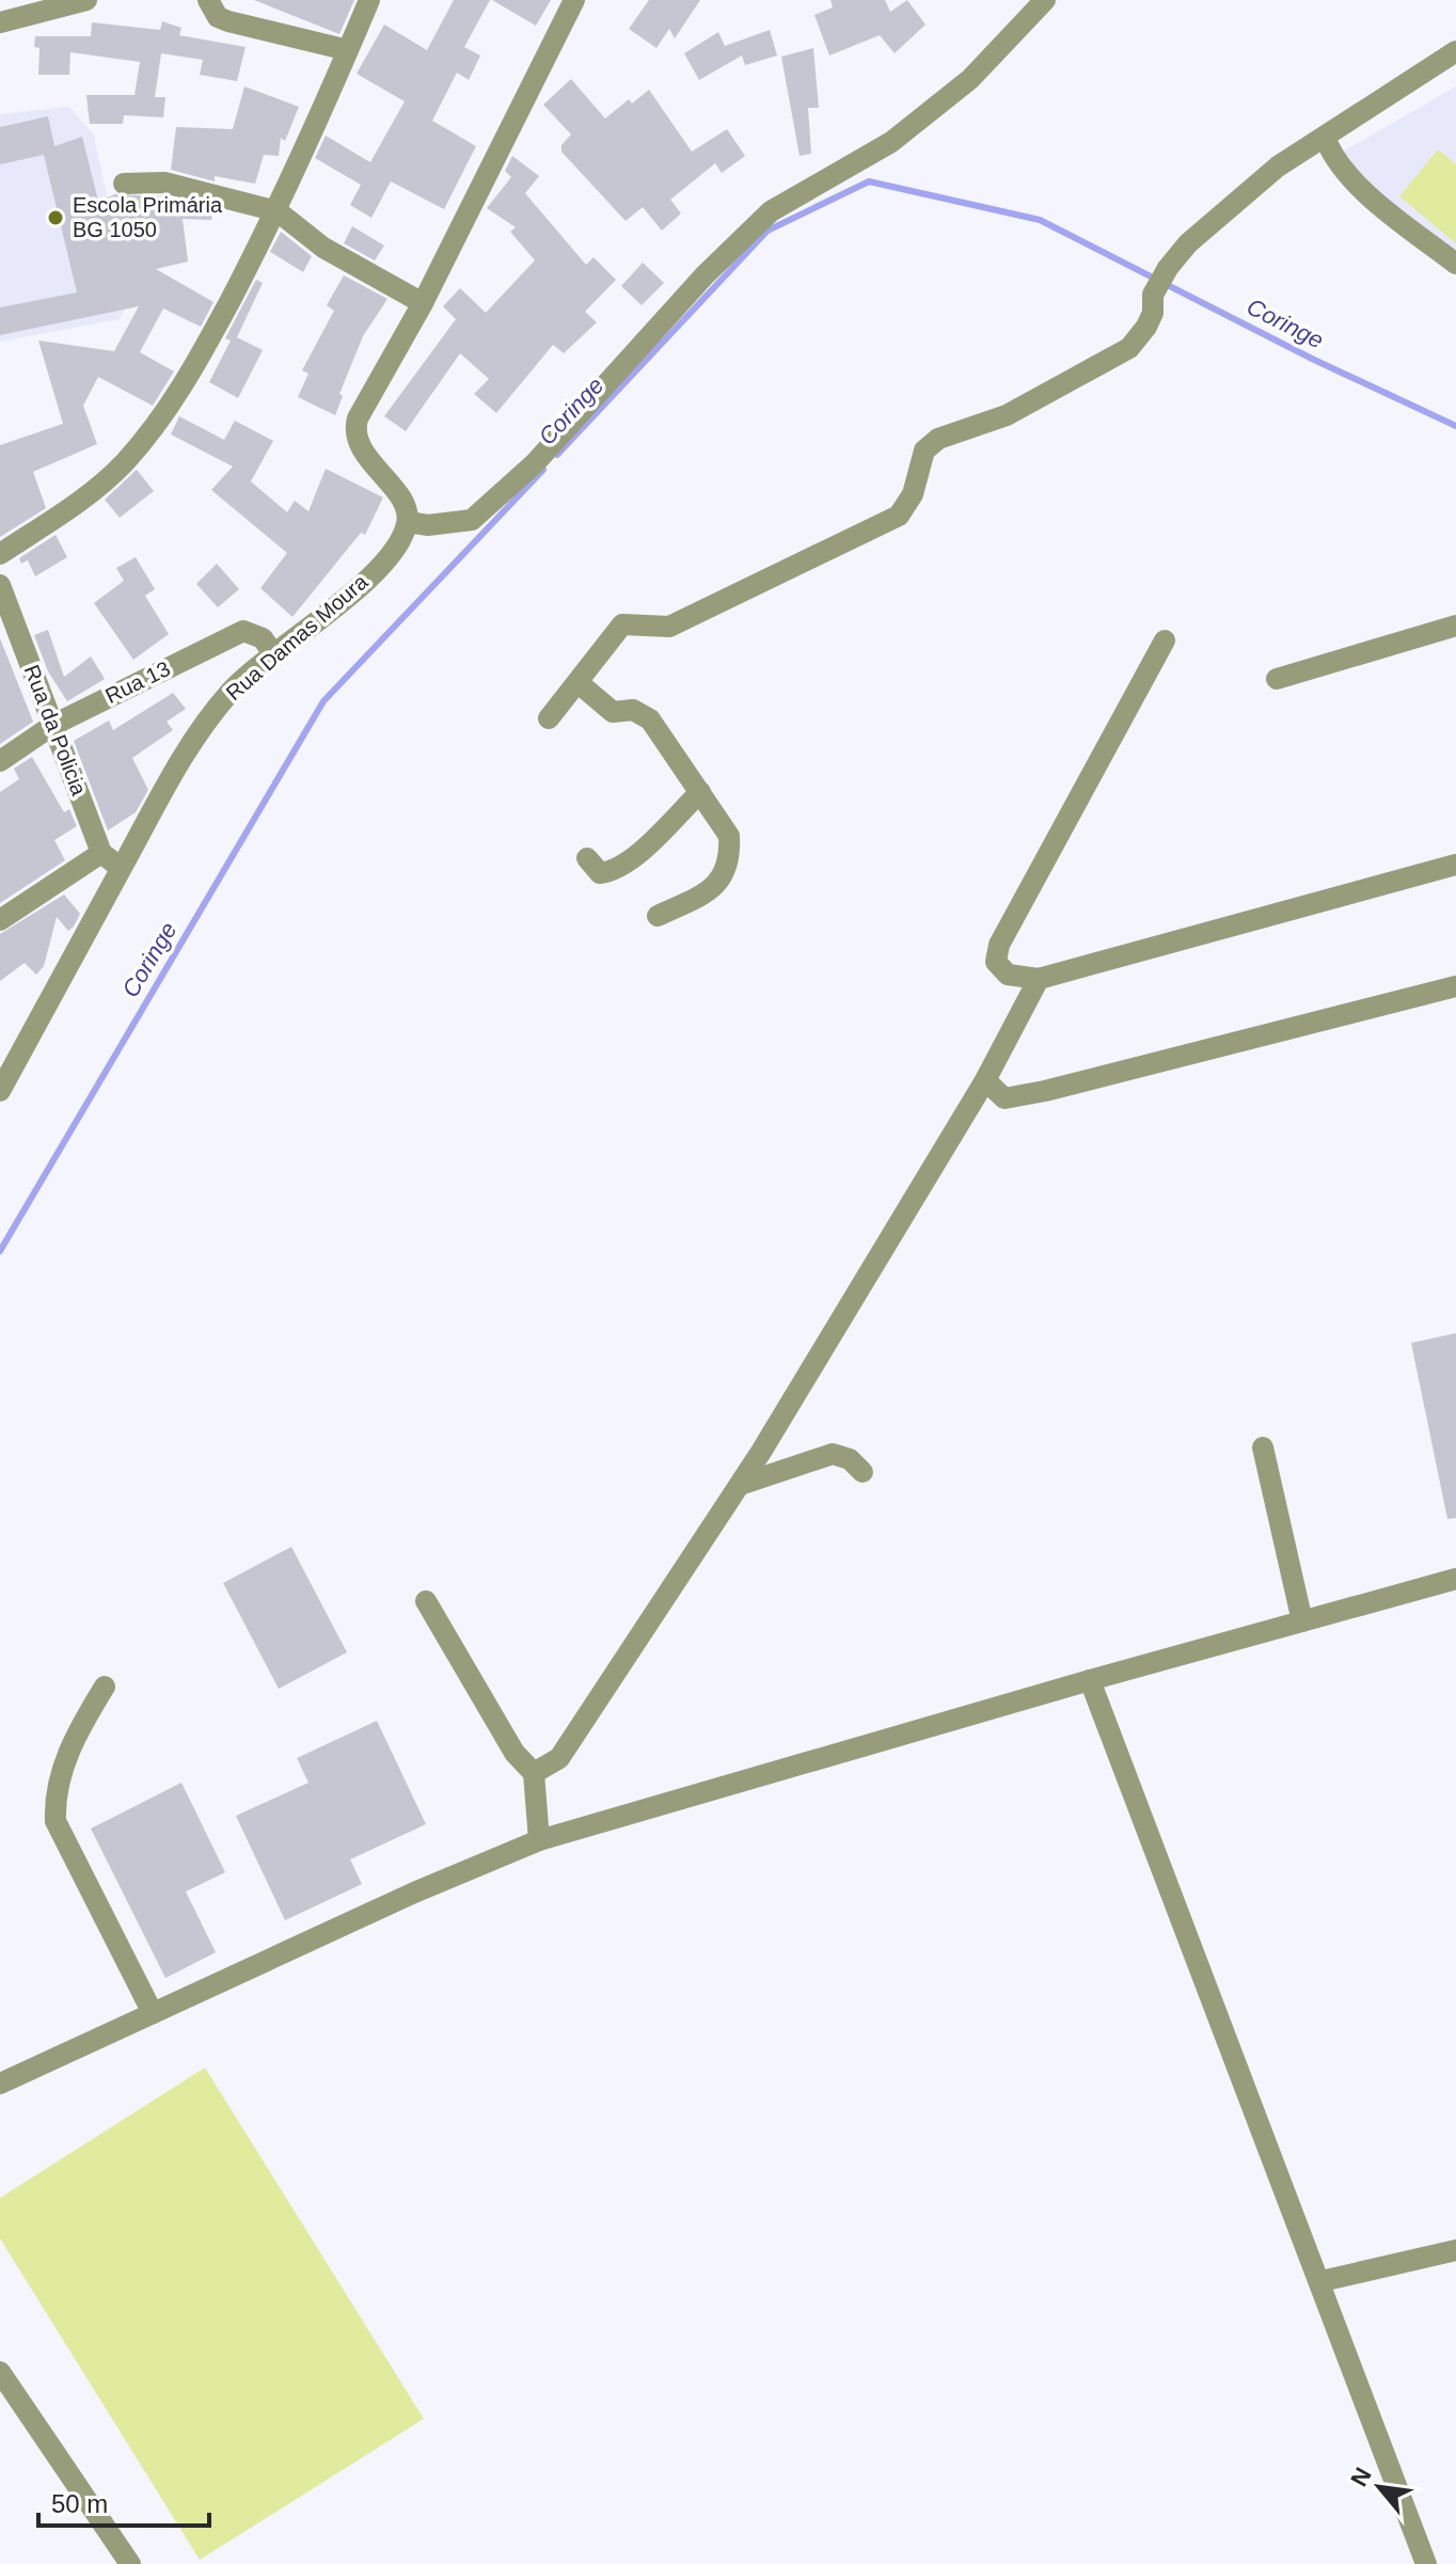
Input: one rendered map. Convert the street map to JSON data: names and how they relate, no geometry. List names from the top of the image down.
{
  "streets": {
    "street": ["Rua Damas Moura", "Rua 13", "Rua da Policia"]
  },
  "crossings": [
    ["Rua Damas Moura", "Rua 13"],
    ["Rua 13", "Rua da Policia"]
  ],
  "water": ["Coringe"],
  "places": ["Escola Primária BG 1050"],
  "scale_bar": "50 m",
  "north": "top left"
}
